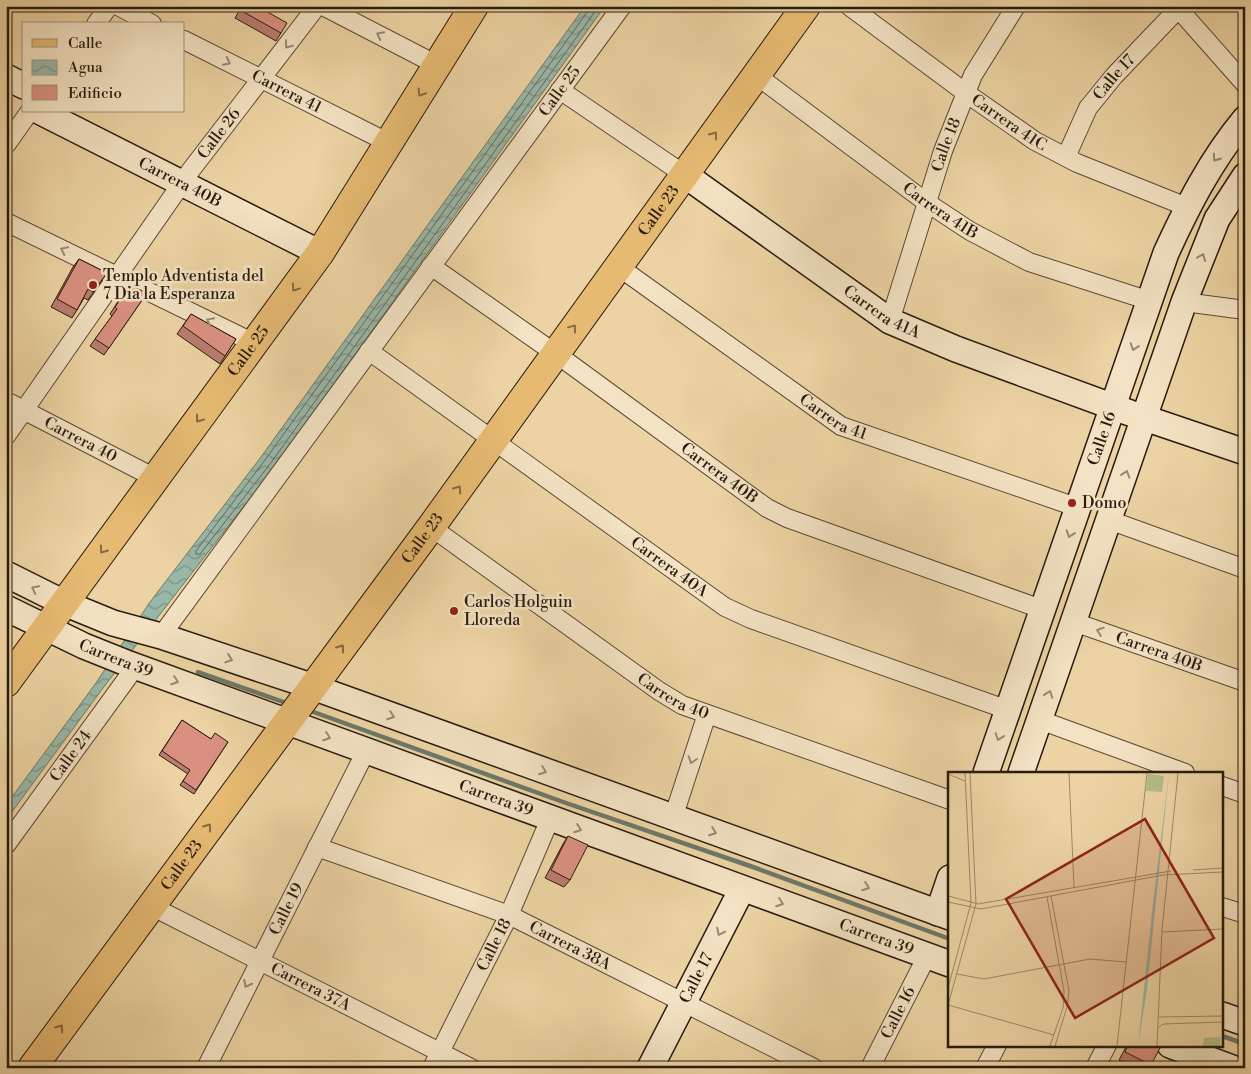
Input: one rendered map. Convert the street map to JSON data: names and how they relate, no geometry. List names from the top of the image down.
{
  "streets": {
    "main road": ["Calle 25", "Calle 23"],
    "street": [
      "Calle 17",
      "Carrera 41",
      "Carrera 41C",
      "Calle 26",
      "Calle 18",
      "Carrera 40B",
      "Carrera 41B",
      "Carrera 41A",
      "Carrera 40",
      "Calle 16",
      "Carrera 40A",
      "Carrera 39",
      "Calle 24",
      "Calle 19",
      "Carrera 38A",
      "Carrera 37A"
    ]
  },
  "crossings": [
    ["Calle 17", "Carrera 41C"],
    ["Calle 17", "Carrera 39"],
    ["Calle 17", "Carrera 38A"],
    ["Calle 25", "Carrera 41"],
    ["Calle 25", "Carrera 40B"],
    ["Calle 25", "Carrera 41A"],
    ["Calle 25", "Carrera 40"],
    ["Calle 25", "Carrera 40A"],
    ["Calle 25", "Carrera 39"],
    ["Carrera 41", "Calle 26"],
    ["Carrera 41", "Calle 23"],
    ["Carrera 41", "Calle 16"],
    ["Carrera 41C", "Calle 18"],
    ["Carrera 41C", "Calle 16"],
    ["Calle 26", "Carrera 40B"],
    ["Calle 26", "Carrera 40"],
    ["Calle 18", "Carrera 41B"],
    ["Calle 18", "Carrera 41A"],
    ["Calle 18", "Carrera 39"],
    ["Calle 18", "Carrera 38A"],
    ["Calle 18", "Carrera 37A"],
    ["Carrera 40B", "Calle 23"],
    ["Carrera 40B", "Calle 16"],
    ["Carrera 41B", "Calle 23"],
    ["Carrera 41B", "Calle 16"],
    ["Calle 23", "Carrera 41A"],
    ["Calle 23", "Carrera 40"],
    ["Calle 23", "Carrera 40A"],
    ["Calle 23", "Carrera 39"],
    ["Calle 23", "Carrera 37A"],
    ["Carrera 41A", "Calle 16"],
    ["Calle 16", "Carrera 40A"],
    ["Calle 16", "Carrera 39"],
    ["Carrera 39", "Calle 24"],
    ["Carrera 39", "Calle 19"],
    ["Calle 19", "Carrera 38A"],
    ["Calle 19", "Carrera 37A"]
  ],
  "one_way": ["Calle 23", "Carrera 39"],
  "places": ["Templo Adventista del 7 Dia la Esperanza", "Domo", "Carlos Holguin Lloreda"],
  "legend": ["Calle", "Agua", "Edificio"]
}
